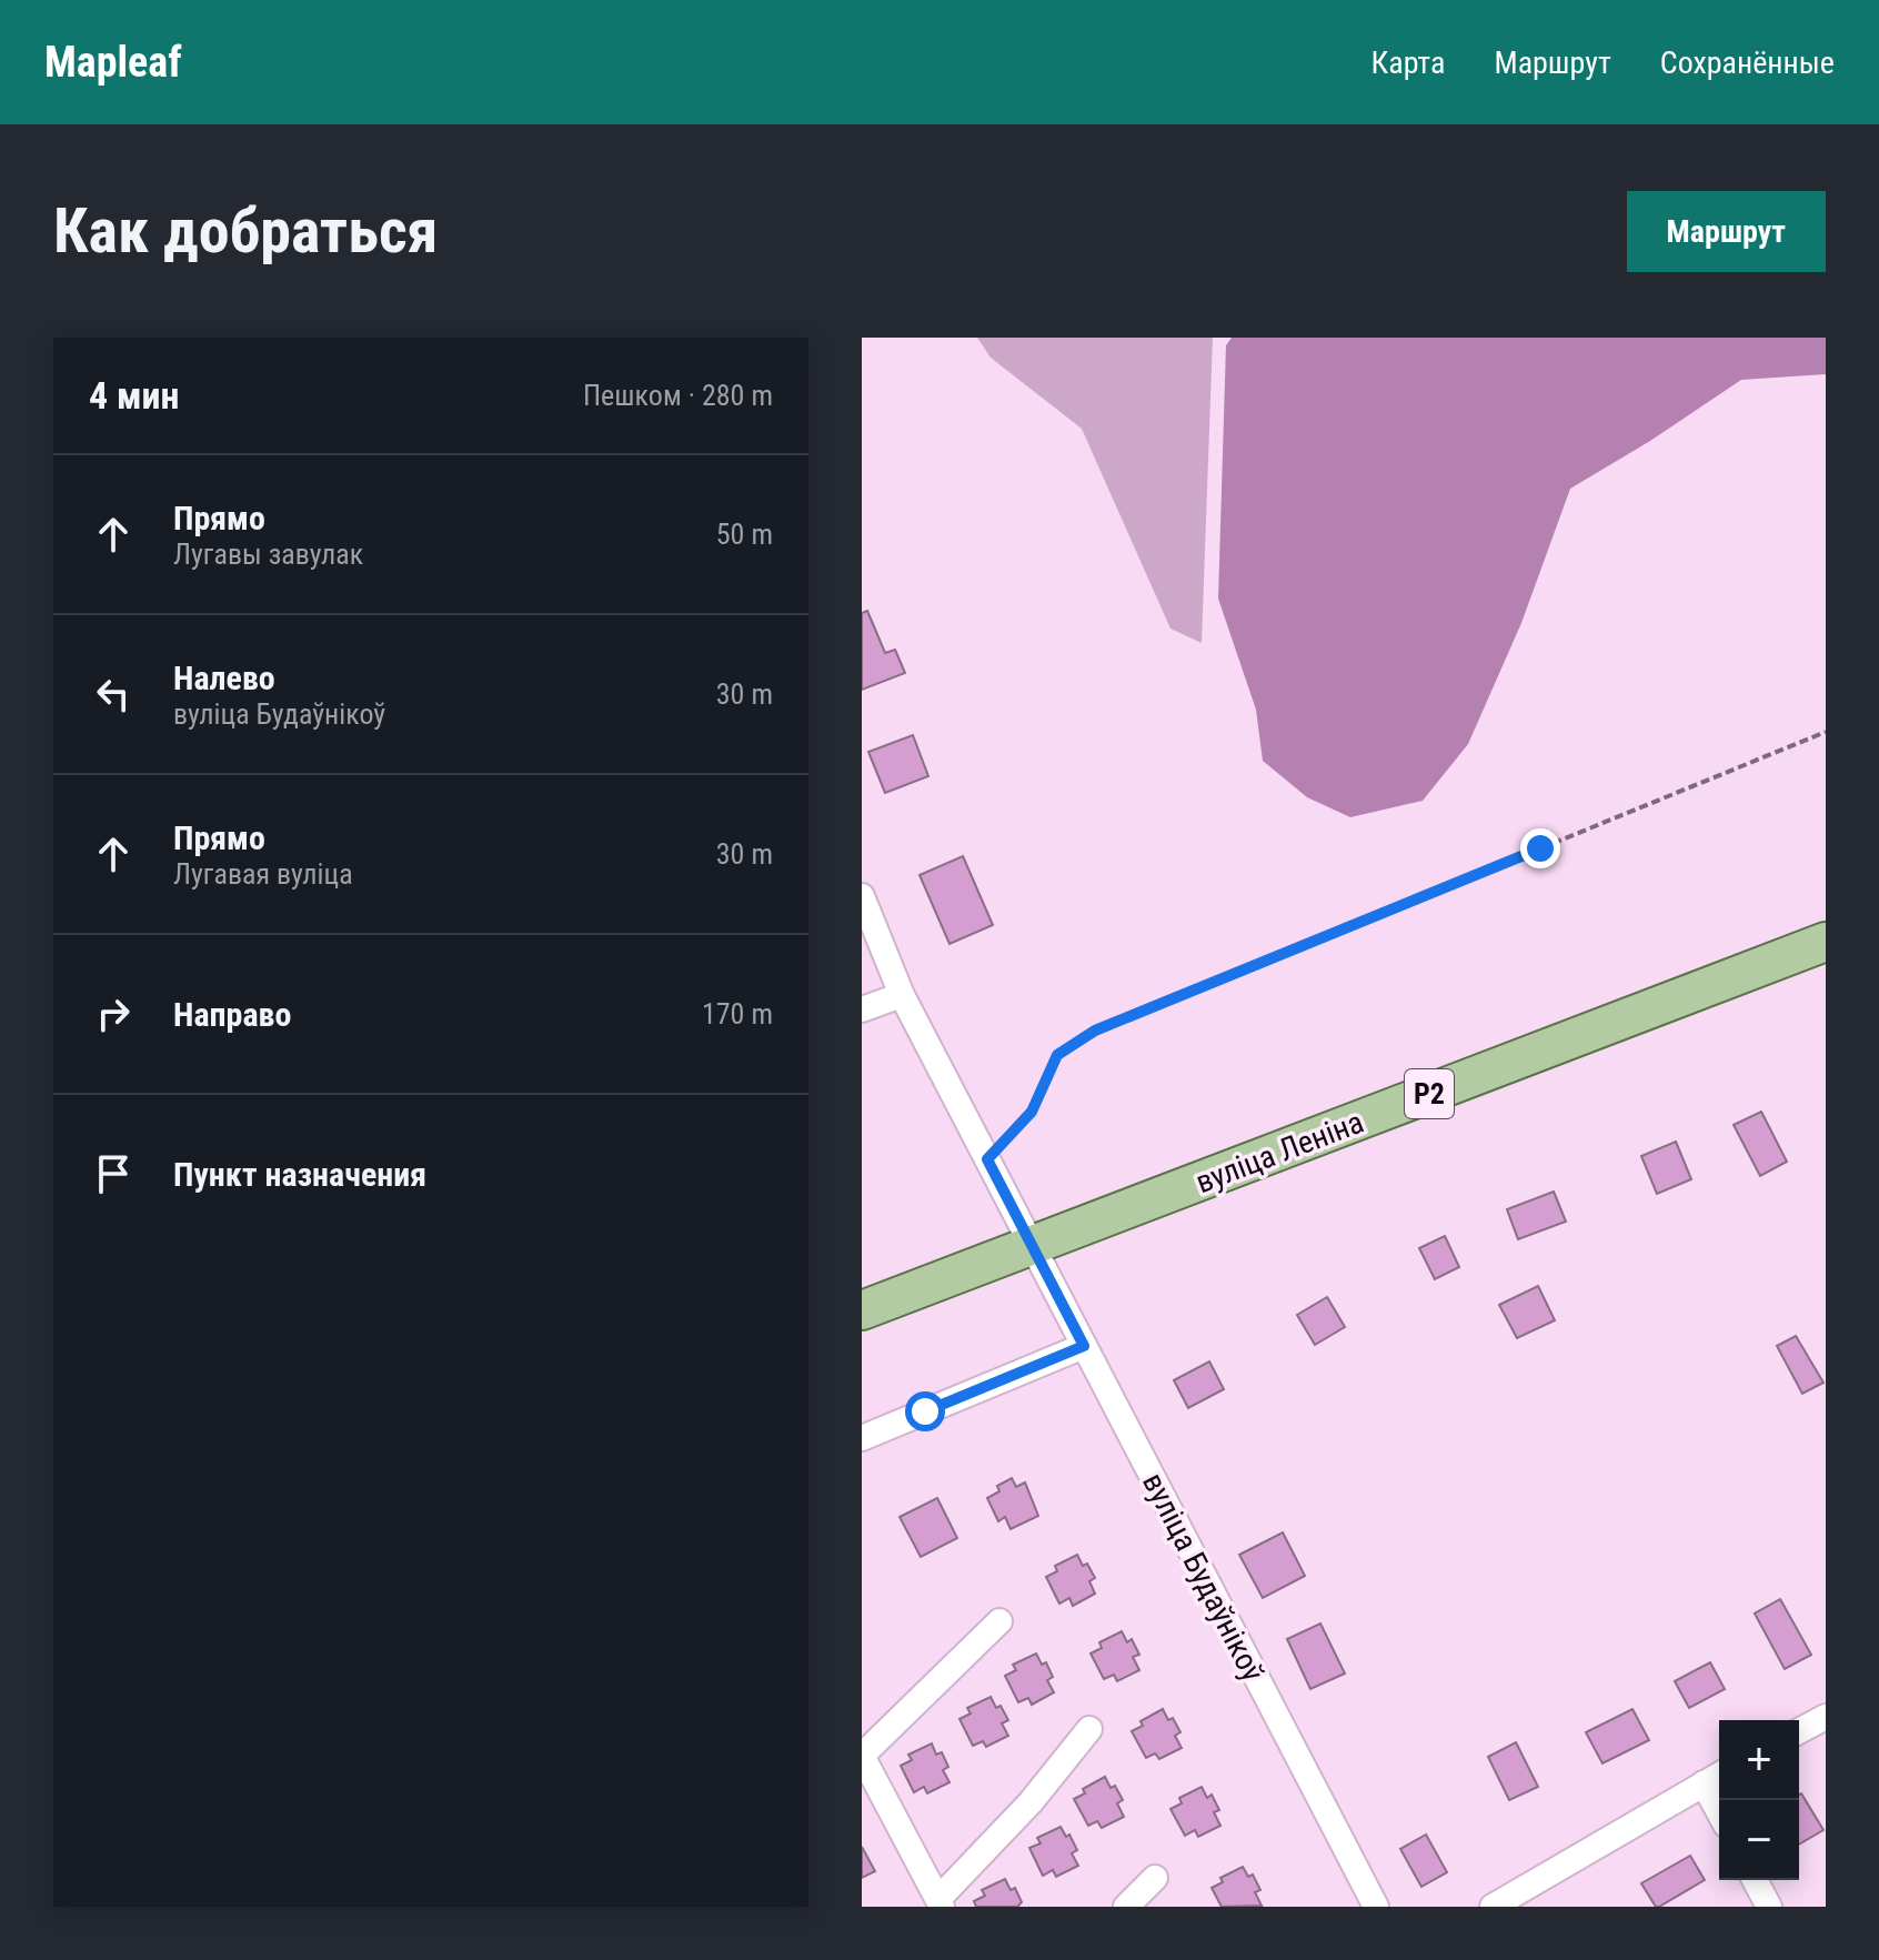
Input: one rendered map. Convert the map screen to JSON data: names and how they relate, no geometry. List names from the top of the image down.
{
  "streets": {
    "main road": ["Р2", "вуліца Леніна"],
    "street": ["вуліца Будаўнікоў"]
  },
  "crossings": [
    ["Р2", "вуліца Леніна"],
    ["Р2", "вуліца Будаўнікоў"],
    ["вуліца Леніна", "вуліца Будаўнікоў"]
  ],
  "page": {
    "header": "Mapleaf",
    "nav": ["Карта", "Маршрут", "Сохранённые"],
    "buttons": "Маршрут",
    "title": "Как добраться",
    "heading": ["4 мин", "Пешком · 280 m"],
    "list": [
      ["Прямо", "Лугавы завулак", "50 m"],
      ["Налево", "вуліца Будаўнікоў", "30 m"],
      ["Прямо", "Лугавая вуліца", "30 m"],
      ["Направо", "170 m"],
      "Пункт назначения"
    ],
    "map_buttons": ["+", "−"]
  }
}
